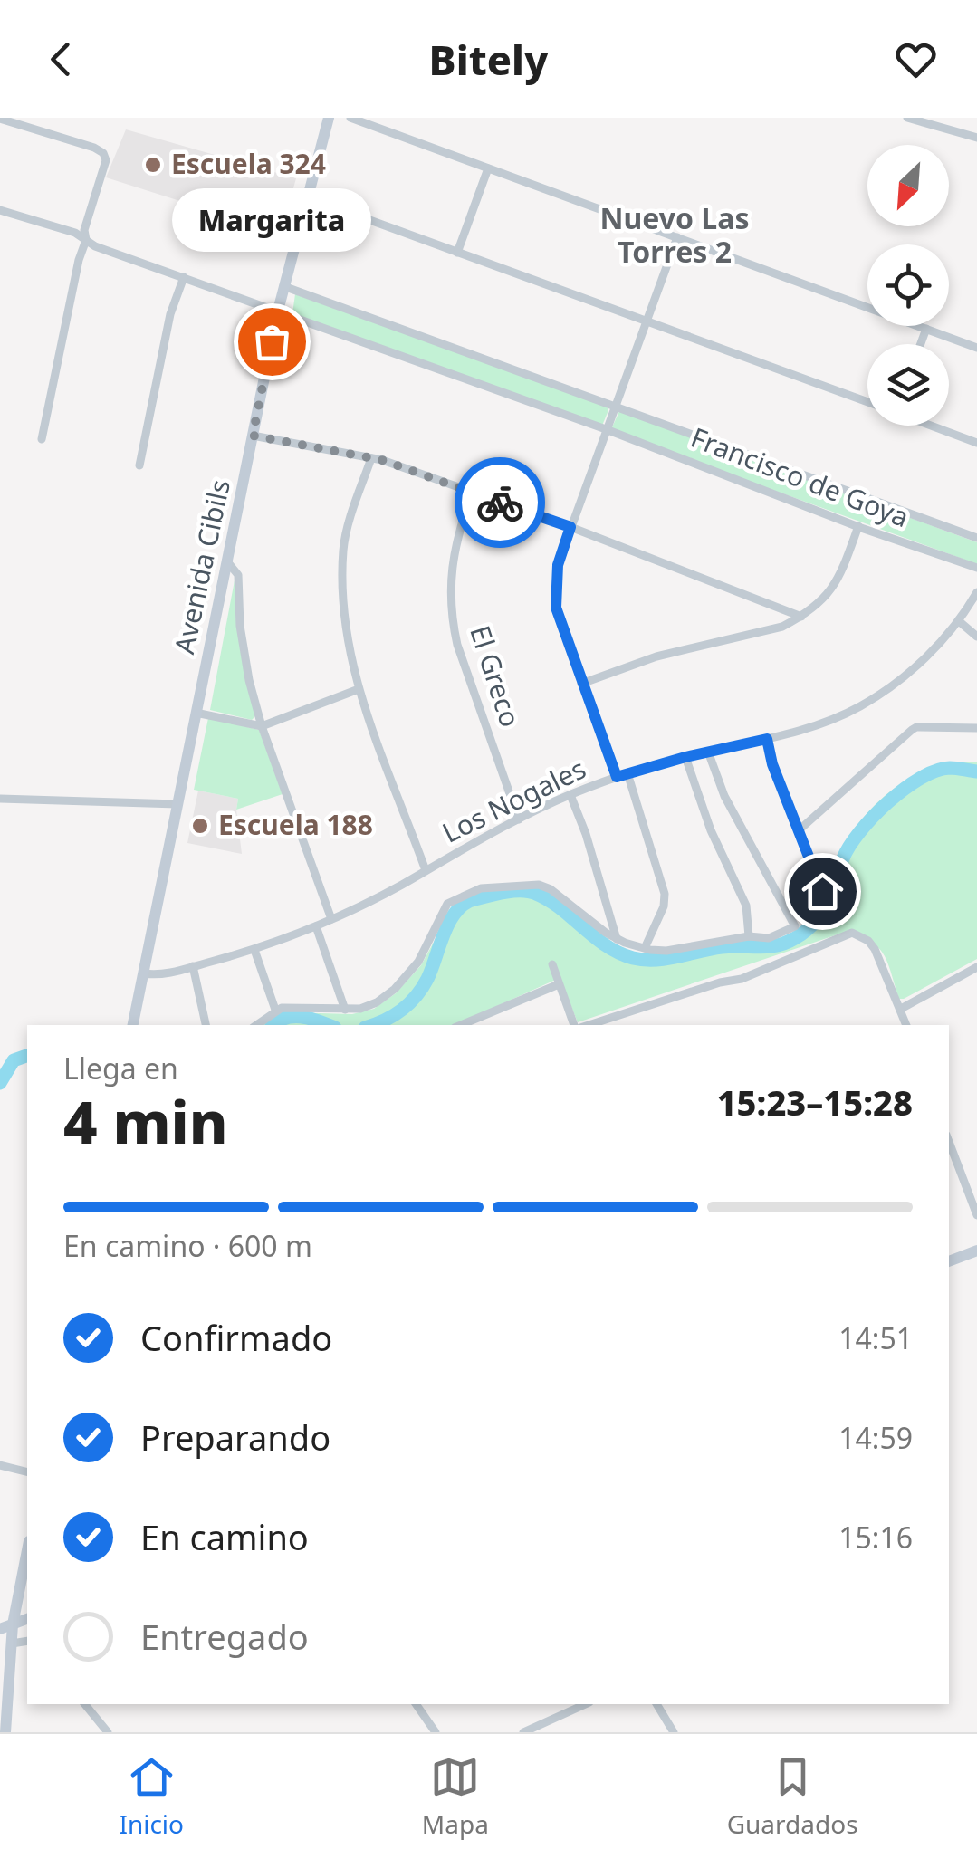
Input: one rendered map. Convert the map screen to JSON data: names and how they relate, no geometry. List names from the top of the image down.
{
  "streets": {
    "street": [
      "Francisco de Goya",
      "Avenida Cibils",
      "El Greco",
      "Los Nogales"
    ]
  },
  "crossings": [
    ["Francisco de Goya", "Avenida Cibils"],
    ["Avenida Cibils", "Los Nogales"],
    ["El Greco", "Los Nogales"]
  ],
  "districts": ["Nuevo Las Torres 2"],
  "places": ["Escuela 324", "Margarita", "Escuela 188"],
  "north": "bottom left",
  "page": {
    "header": "Bitely",
    "bubble": "Margarita",
    "heading": ["4 min", "Llega en", "15:23–15:28"],
    "bar": "En camino · 600 m",
    "list": [
      ["Confirmado", "14:51"],
      ["Preparando", "14:59"],
      ["En camino", "15:16"],
      "Entregado"
    ],
    "tabs": ["Inicio", "Mapa", "Guardados"]
  }
}
